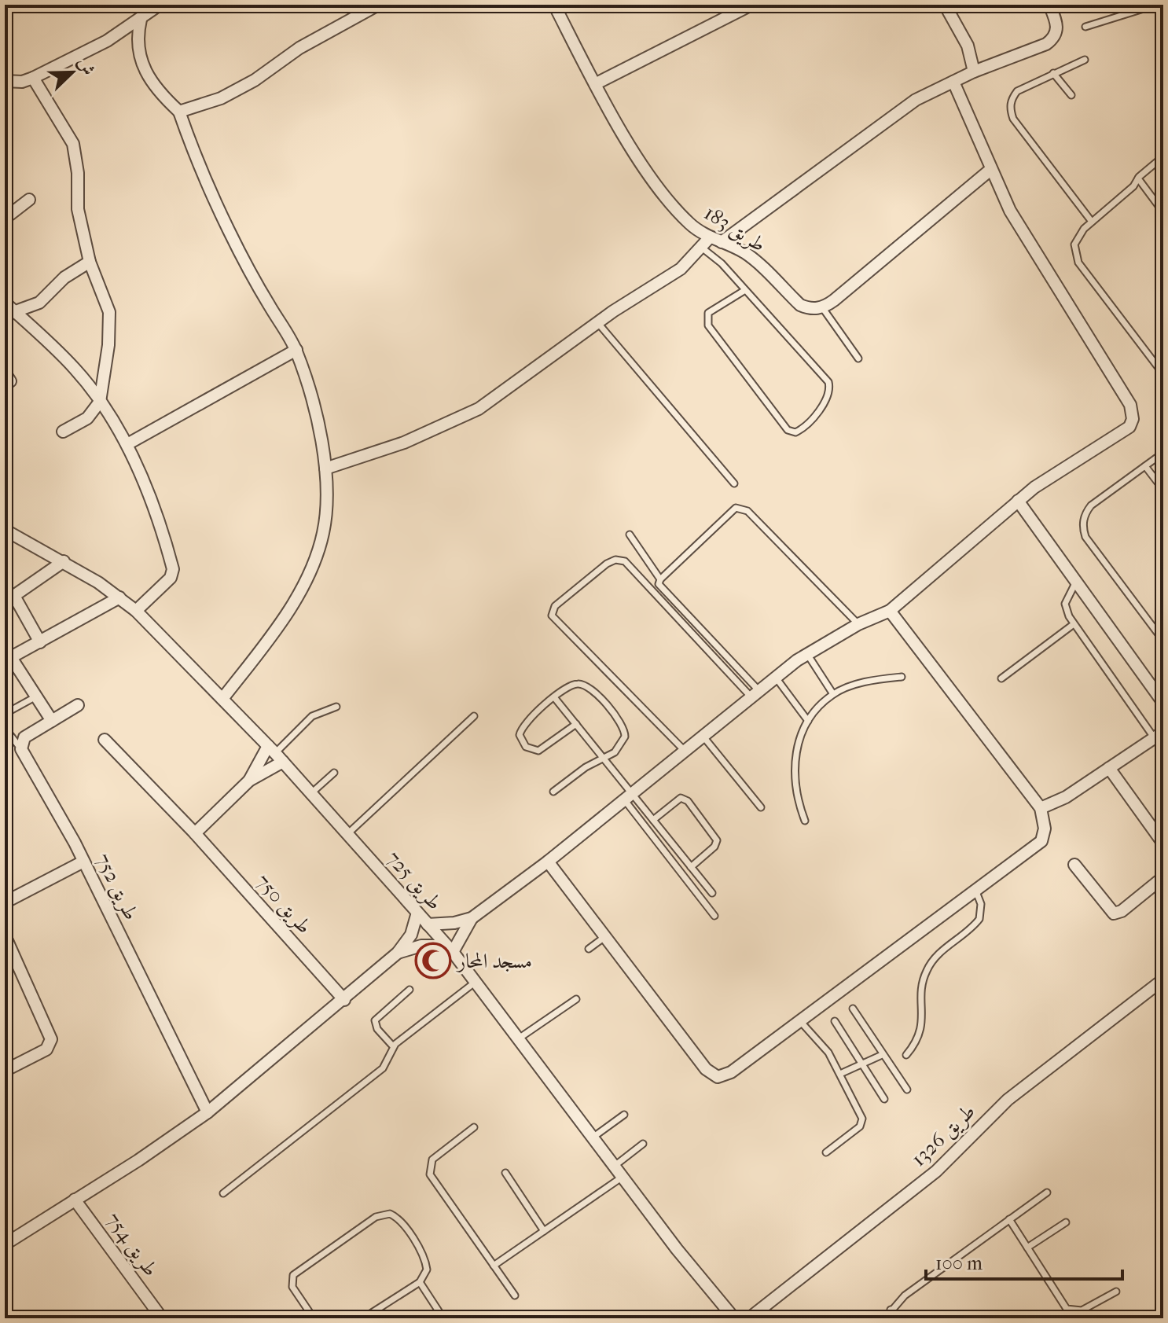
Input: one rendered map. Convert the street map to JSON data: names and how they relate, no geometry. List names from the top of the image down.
{
  "streets": {
    "street": [
      "طريق 183",
      "طريق 725",
      "طريق 752",
      "طريق 750",
      "طريق 1326",
      "طريق 754"
    ]
  },
  "places": {
    "mosque": ["مسجد المحار"]
  },
  "scale_bar": "100 m",
  "north": "top right"
}
